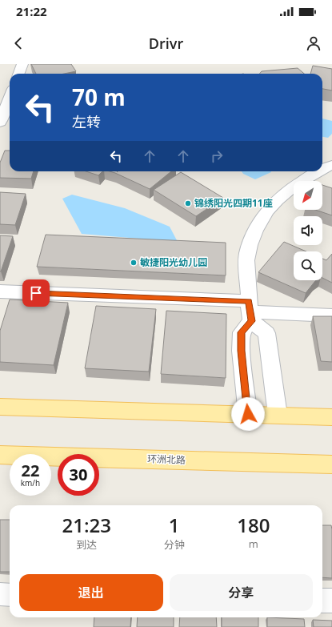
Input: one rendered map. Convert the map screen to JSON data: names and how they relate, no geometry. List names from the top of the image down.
{
  "streets": {
    "main road": ["环洲北路"]
  },
  "places": ["锦绣阳光四期11座", "敏捷阳光幼儿园"],
  "north": "bottom left",
  "page": {
    "status": "21:22",
    "header": "Drivr",
    "turn": ["70 m", "左转"],
    "speed": "22 km/h",
    "limit": "30",
    "eta": [
      "21:23",
      "到达",
      "1",
      "分钟",
      "180",
      "m"
    ],
    "buttons": ["退出", "分享"]
  }
}
